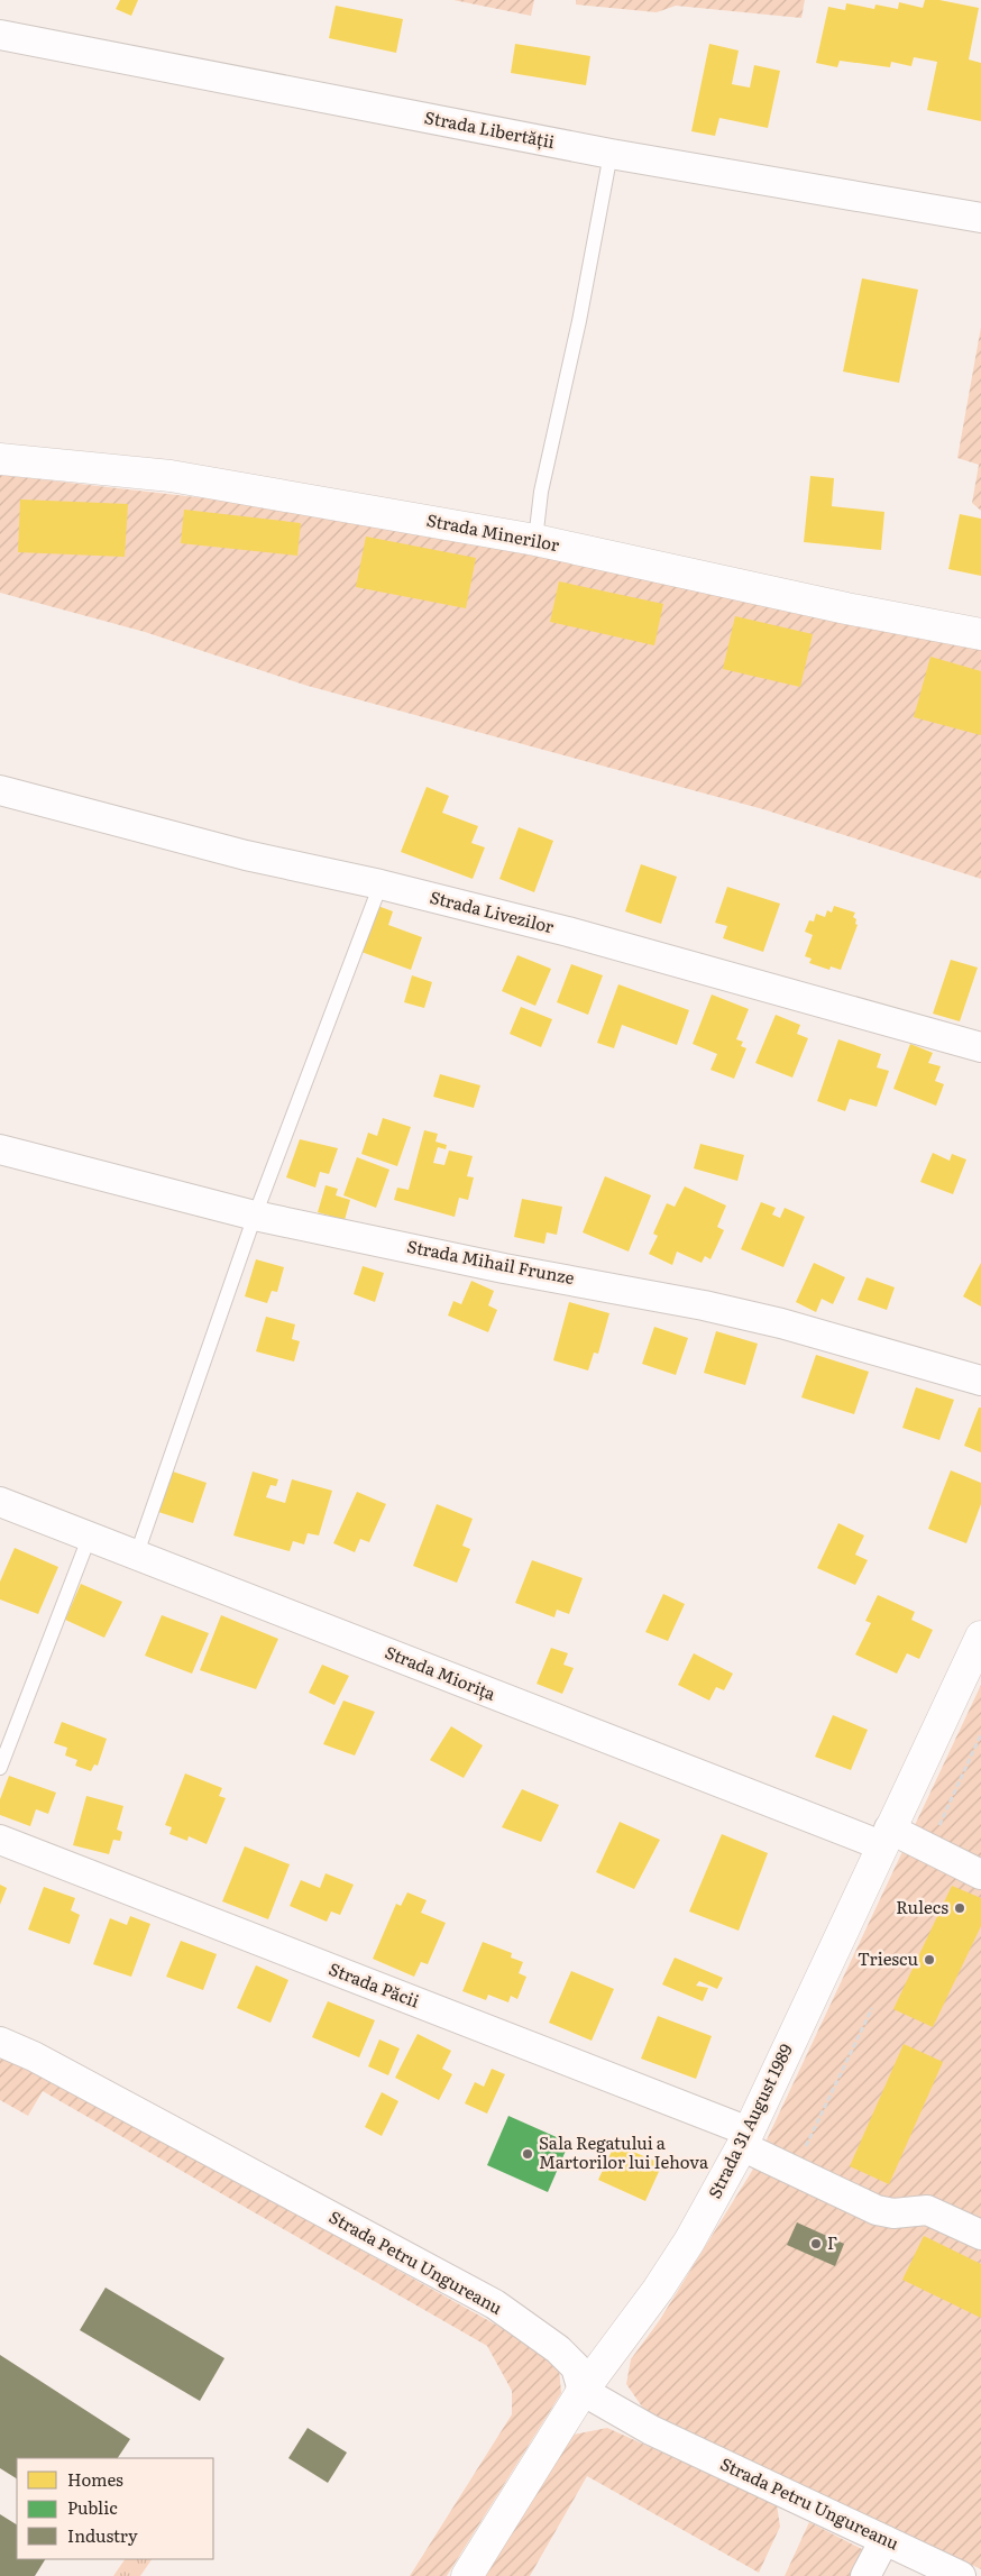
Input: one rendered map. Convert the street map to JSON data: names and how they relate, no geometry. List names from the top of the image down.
{
  "streets": {
    "street": [
      "Strada Libertății",
      "Strada Minerilor",
      "Strada Livezilor",
      "Strada Mihail Frunze",
      "Strada Miorița",
      "Strada Păcii",
      "Strada 31 August 1989",
      "Strada Petru Ungureanu"
    ]
  },
  "crossings": [
    ["Strada Miorița", "Strada 31 August 1989"],
    ["Strada Păcii", "Strada 31 August 1989"],
    ["Strada 31 August 1989", "Strada Petru Ungureanu"]
  ],
  "places": [
    "Rulecs",
    "Triescu",
    "Sala Regatului a Martorilor lui Iehova",
    "Г"
  ],
  "legend": ["Homes", "Public", "Industry"]
}
